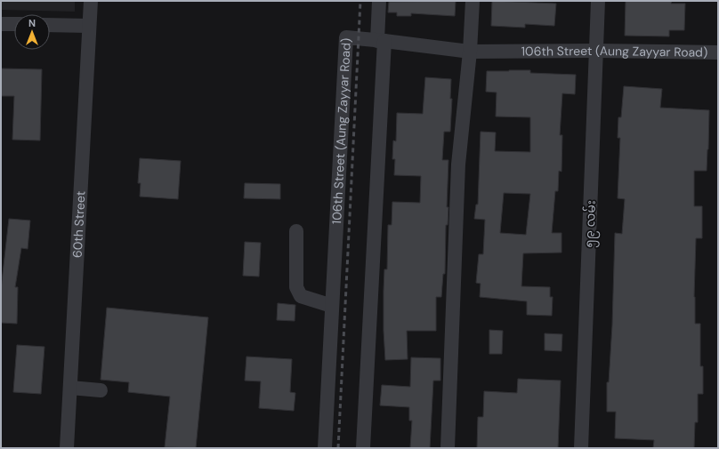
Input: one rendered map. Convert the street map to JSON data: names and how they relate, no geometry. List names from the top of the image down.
{
  "streets": {
    "street": ["106th Street (Aung Zayyar Road)", "၅၉ လမ်း", "60th Street"]
  },
  "crossings": [
    ["106th Street (Aung Zayyar Road)", "၅၉ လမ်း"]
  ],
  "north": "top"
}
